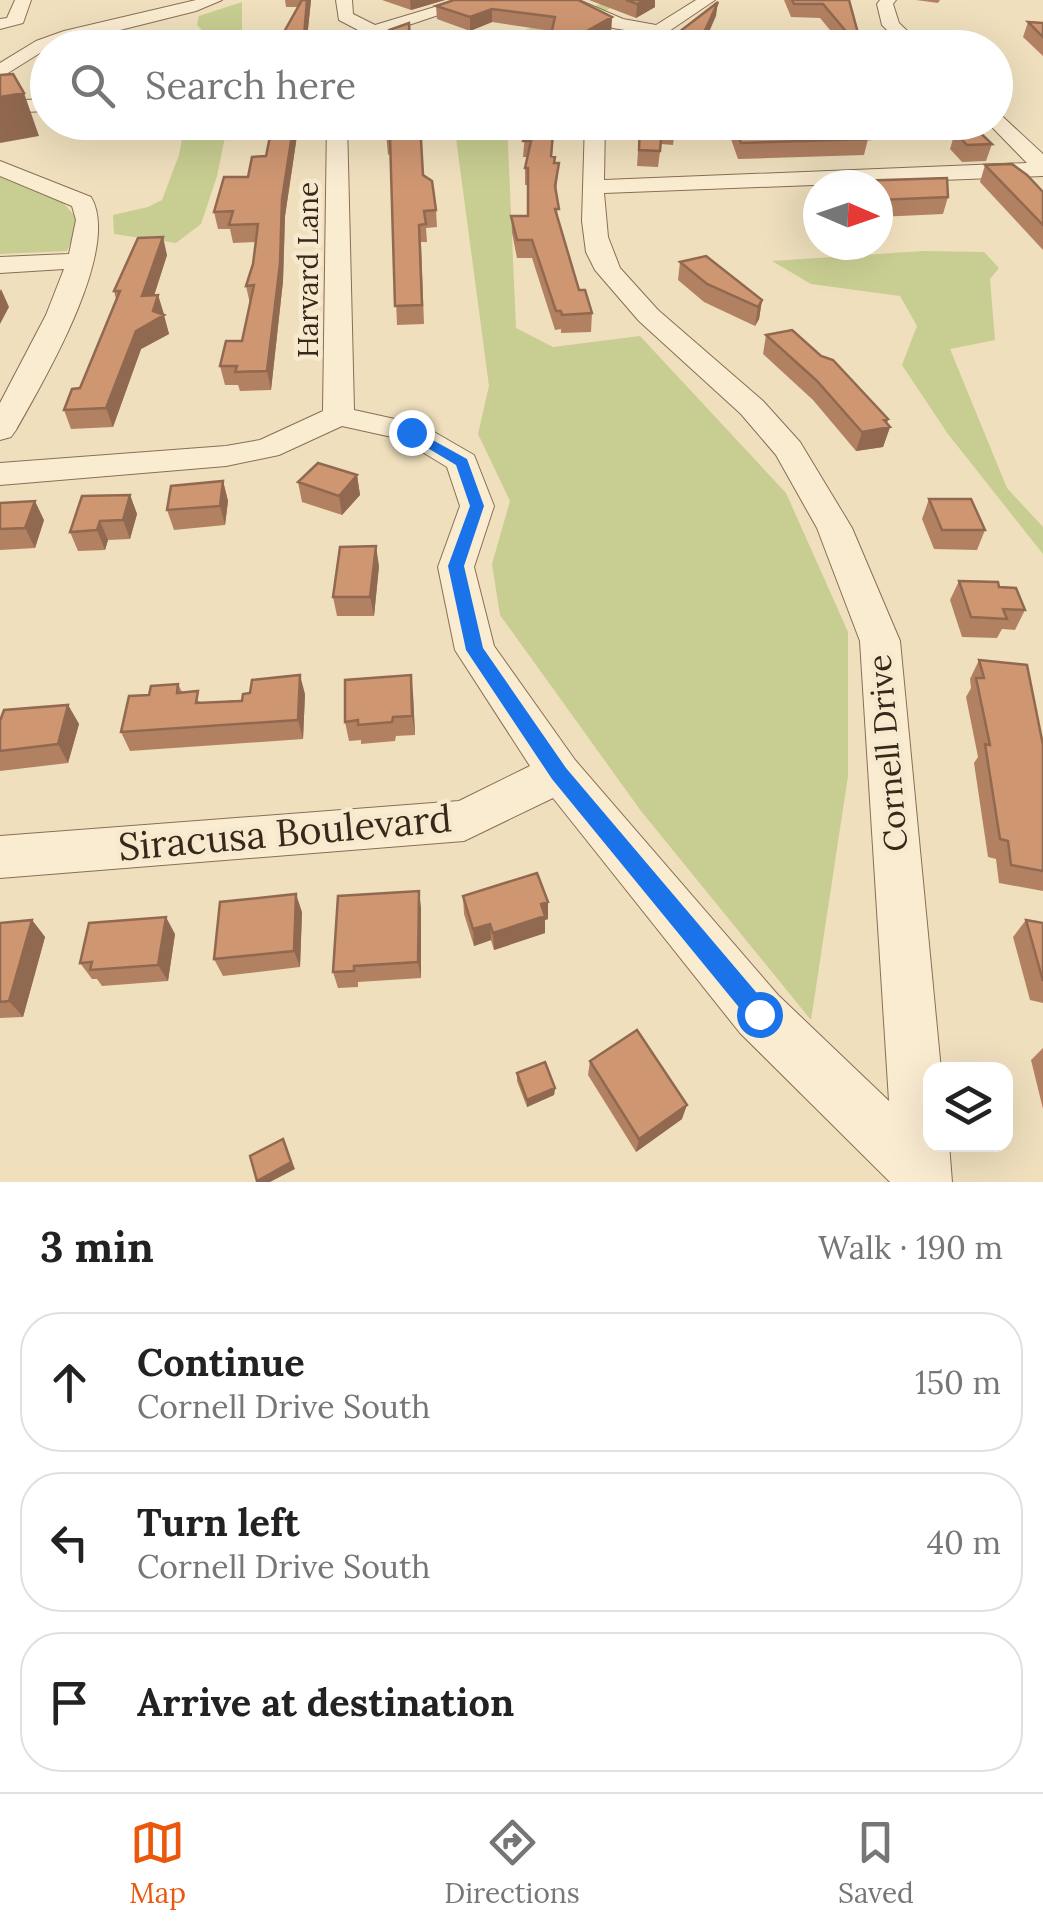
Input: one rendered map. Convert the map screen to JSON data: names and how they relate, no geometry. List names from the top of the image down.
{
  "streets": {
    "street": ["Harvard Lane", "Cornell Drive", "Siracusa Boulevard"]
  },
  "north": "right",
  "page": {
    "search": "Search here",
    "heading": ["3 min", "Walk · 190 m"],
    "list": [
      ["Continue", "Cornell Drive South", "150 m"],
      ["Turn left", "Cornell Drive South", "40 m"],
      "Arrive at destination"
    ],
    "nav": ["Map", "Directions", "Saved"]
  }
}
